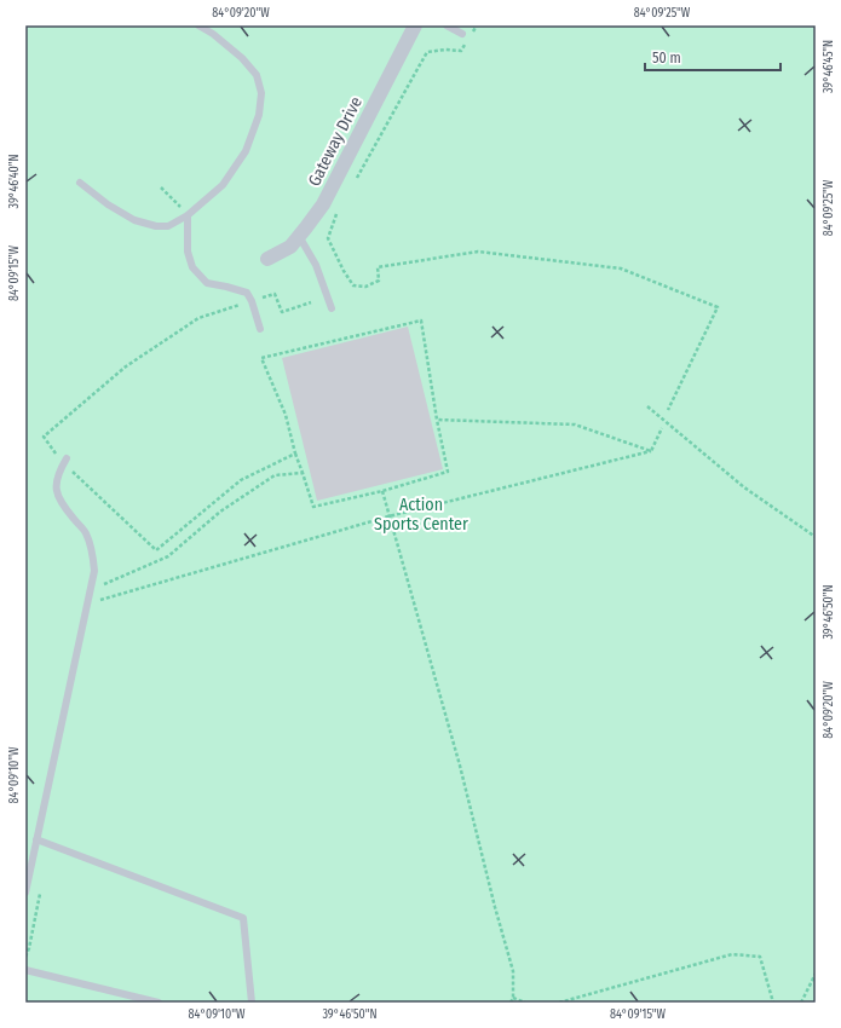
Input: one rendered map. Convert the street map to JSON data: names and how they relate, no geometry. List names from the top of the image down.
{
  "streets": {
    "street": ["Gateway Drive"]
  },
  "parks": ["Action Sports Center"],
  "scale_bar": "50 m",
  "coordinates": [
    "84°09'20\"W",
    "84°09'25\"W",
    "39°46'45\"N",
    "39°46'40\"N",
    "84°09'15\"W",
    "39°46'50\"N",
    "84°09'10\"W"
  ]
}
